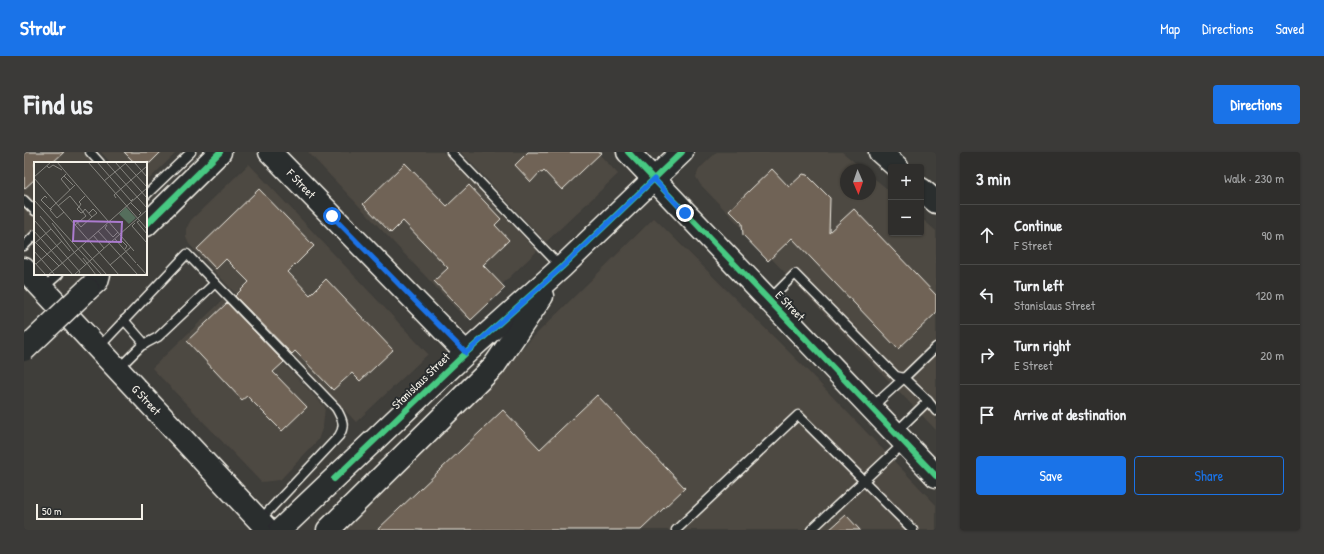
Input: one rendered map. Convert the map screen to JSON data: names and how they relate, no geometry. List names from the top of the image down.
{
  "streets": {
    "main road": [
      "F Street",
      "E Street",
      "Stanislaus Street",
      "G Street"
    ]
  },
  "crossings": [
    ["F Street", "Stanislaus Street"],
    ["E Street", "Stanislaus Street"]
  ],
  "scale_bar": "50 m",
  "north": "bottom",
  "page": {
    "header": "Strollr",
    "nav": ["Map", "Directions", "Saved"],
    "title": "Find us",
    "buttons": [
      "Directions",
      ["Save", "Share"]
    ],
    "heading": ["3 min", "Walk · 230 m"],
    "map_buttons": ["+", "−"],
    "list": [
      ["Continue", "F Street", "90 m"],
      ["Turn left", "Stanislaus Street", "120 m"],
      ["Turn right", "E Street", "20 m"],
      "Arrive at destination"
    ],
    "scale": "50 m"
  }
}
